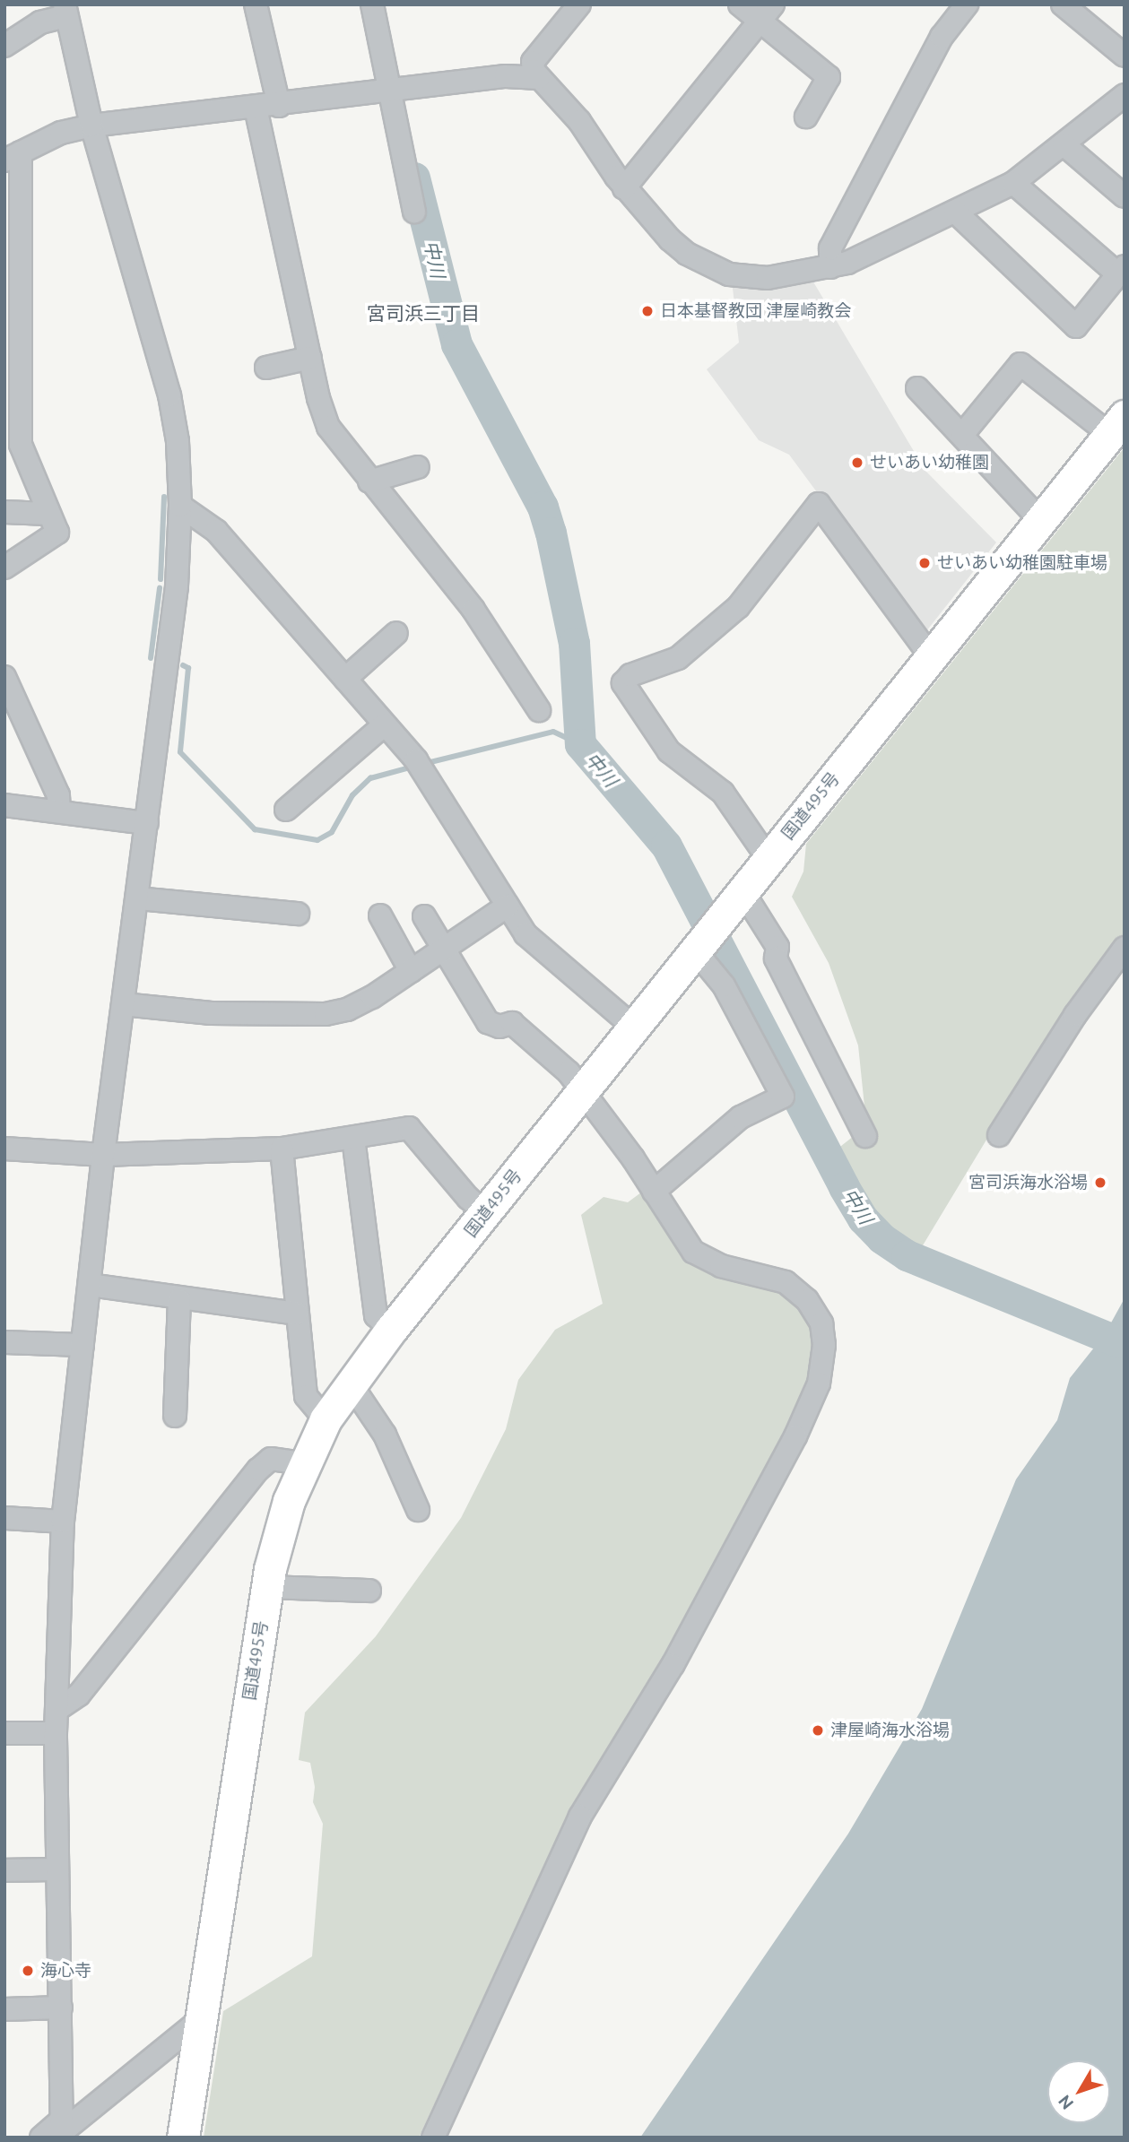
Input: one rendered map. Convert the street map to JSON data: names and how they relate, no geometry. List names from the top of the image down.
{
  "streets": {
    "highway": ["国道495号"]
  },
  "districts": ["宮司浜三丁目"],
  "water": ["中川"],
  "places": [
    "日本基督教団 津屋崎教会",
    "せいあい幼稚園",
    "せいあい幼稚園駐車場",
    "宮司浜海水浴場",
    "津屋崎海水浴場",
    "海心寺"
  ],
  "north": "bottom left"
}
